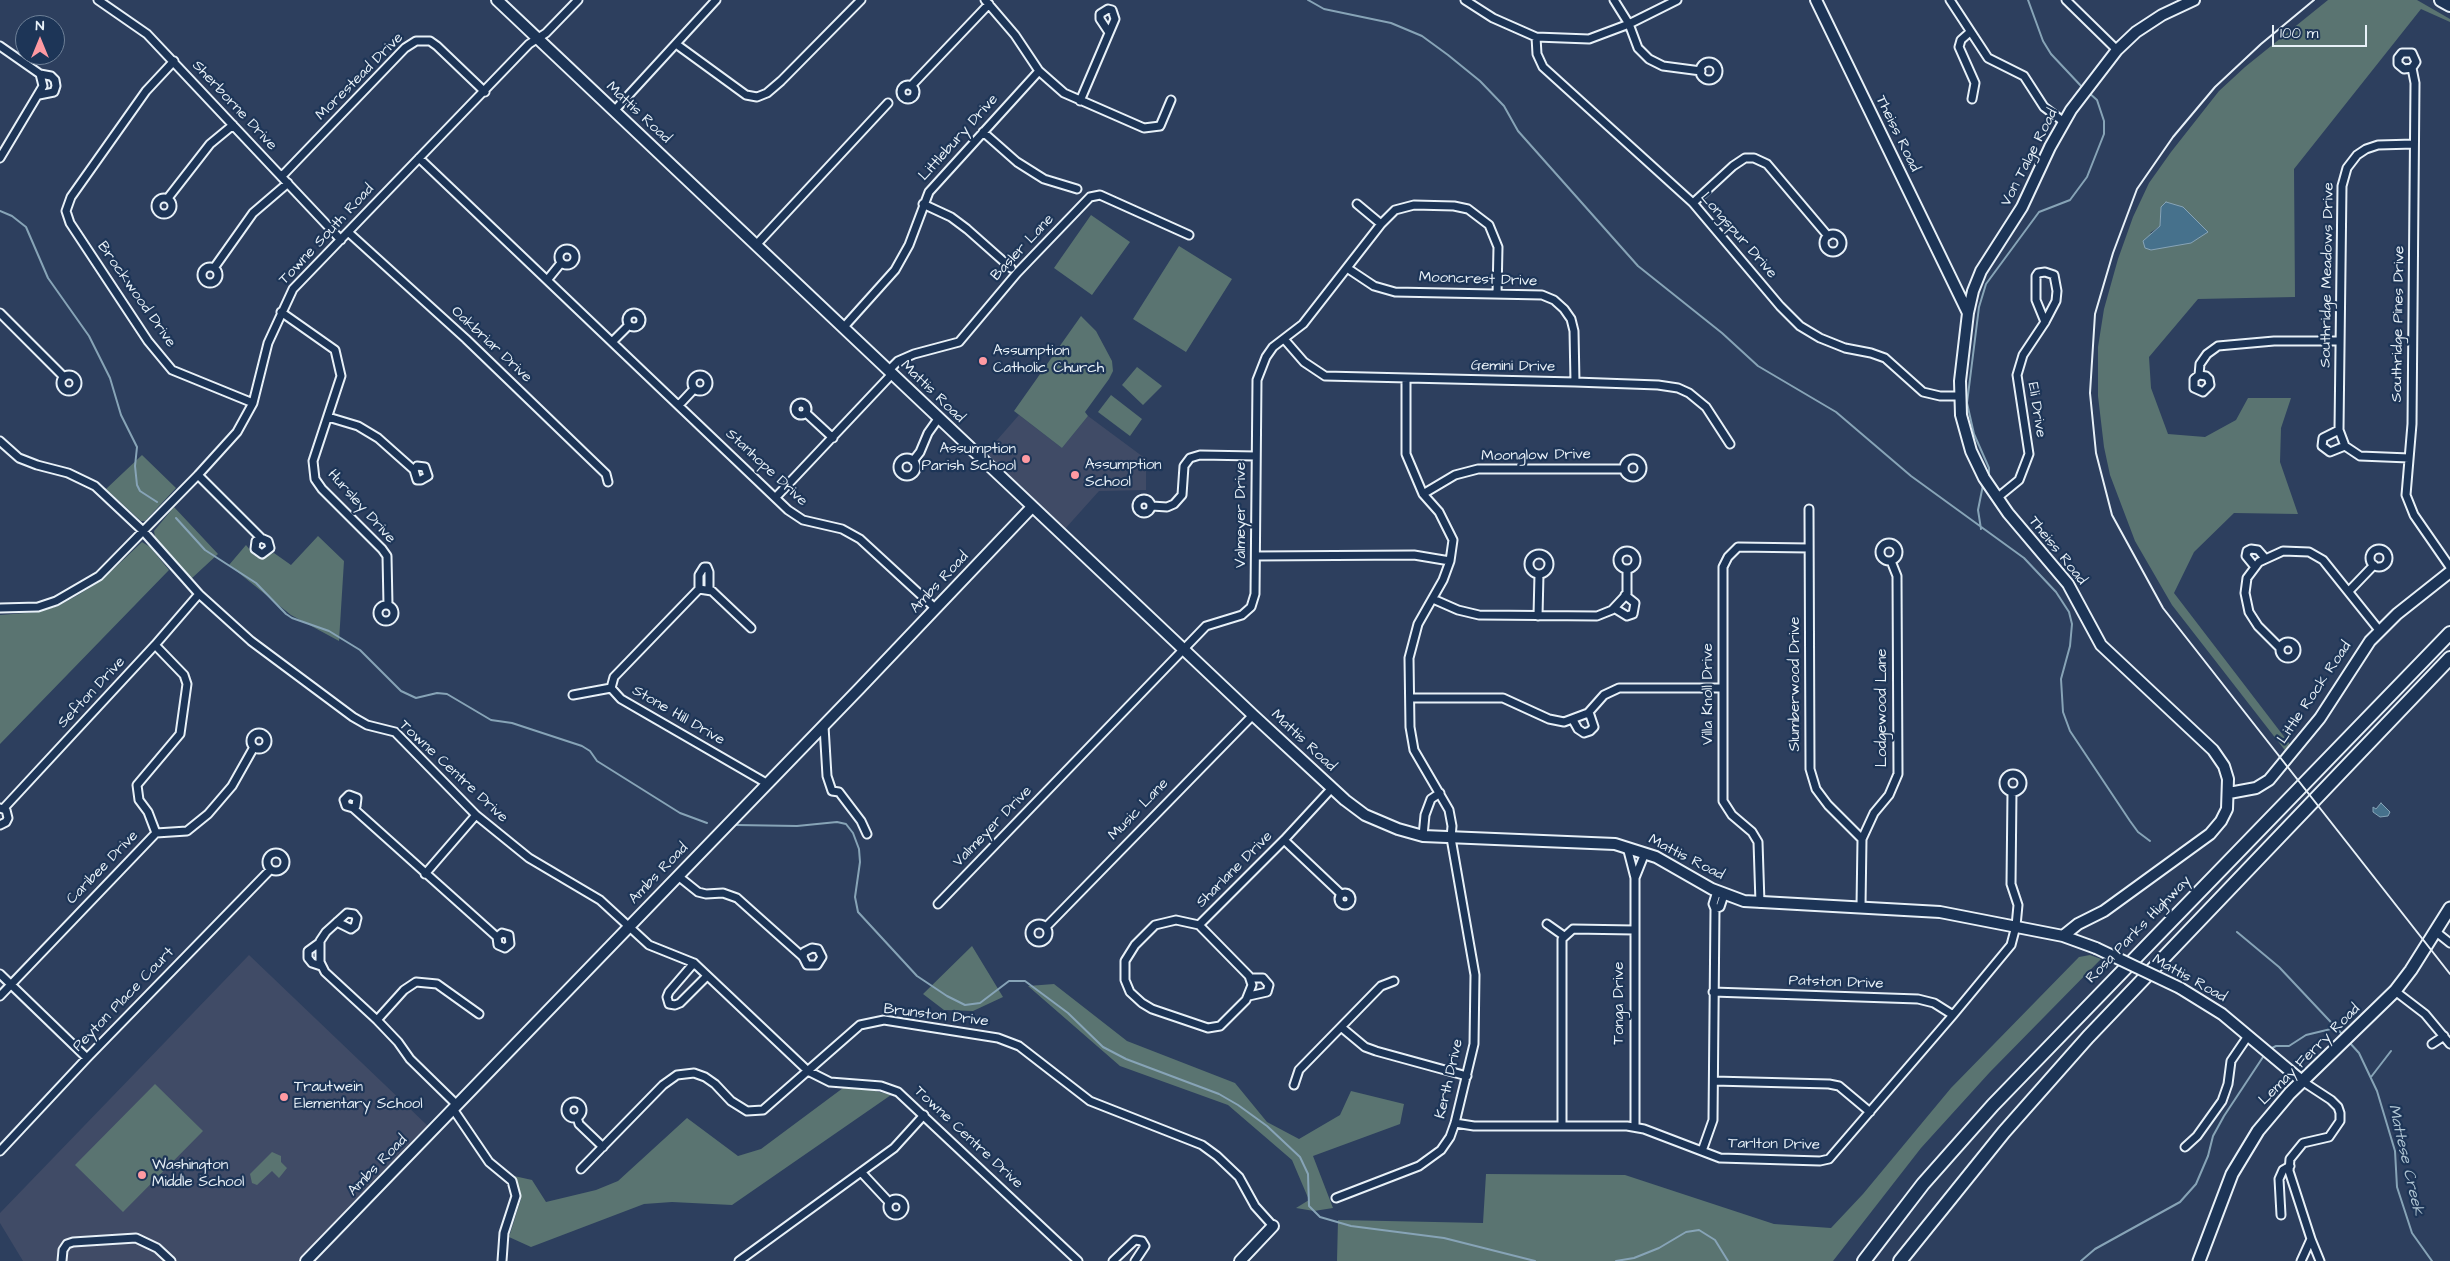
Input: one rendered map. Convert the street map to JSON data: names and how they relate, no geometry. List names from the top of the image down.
{
  "streets": {
    "highway": ["Rosa Parks Highway"],
    "main road": ["Lemay Ferry Road"],
    "street": [
      "Morestead Drive",
      "Sherborne Drive",
      "Mattis Road",
      "Theiss Road",
      "Littlebury Drive",
      "Von Talge Road",
      "Towne South Road",
      "Longspur Drive",
      "Basler Lane",
      "Southridge Meadows Drive",
      "Mooncrest Drive",
      "Brockwood Drive",
      "Southridge Pines Drive",
      "Oakbriar Drive",
      "Gemini Drive",
      "Eli Drive",
      "Moonglow Drive",
      "Stanhope Drive",
      "Hursley Drive",
      "Valmeyer Drive",
      "Ambs Road",
      "Slumberwood Drive",
      "Sefton Drive",
      "Little Rock Road",
      "Villa Knoll Drive",
      "Lodgewood Lane",
      "Stone Hill Drive",
      "Towne Centre Drive",
      "Music Lane",
      "Caribee Drive",
      "Sharlane Drive",
      "Patston Drive",
      "Peyton Place Court",
      "Tonga Drive",
      "Brunston Drive",
      "Kerth Drive",
      "Tarlton Drive"
    ]
  },
  "crossings": [
    ["Morestead Drive", "Sherborne Drive"],
    ["Morestead Drive", "Towne South Road"],
    ["Sherborne Drive", "Towne South Road"],
    ["Sherborne Drive", "Brockwood Drive"],
    ["Mattis Road", "Littlebury Drive"],
    ["Mattis Road", "Towne South Road"],
    ["Mattis Road", "Basler Lane"],
    ["Mattis Road", "Valmeyer Drive"],
    ["Mattis Road", "Ambs Road"],
    ["Mattis Road", "Villa Knoll Drive"],
    ["Mattis Road", "Lodgewood Lane"],
    ["Mattis Road", "Music Lane"],
    ["Mattis Road", "Sharlane Drive"],
    ["Mattis Road", "Tonga Drive"],
    ["Mattis Road", "Lemay Ferry Road"],
    ["Mattis Road", "Kerth Drive"],
    ["Mattis Road", "Tarlton Drive"],
    ["Theiss Road", "Von Talge Road"],
    ["Theiss Road", "Longspur Drive"],
    ["Theiss Road", "Eli Drive"],
    ["Theiss Road", "Little Rock Road"],
    ["Towne South Road", "Brockwood Drive"],
    ["Towne South Road", "Oakbriar Drive"],
    ["Towne South Road", "Stanhope Drive"],
    ["Towne South Road", "Hursley Drive"],
    ["Towne South Road", "Towne Centre Drive"],
    ["Southridge Meadows Drive", "Southridge Pines Drive"],
    ["Mooncrest Drive", "Gemini Drive"],
    ["Mooncrest Drive", "Valmeyer Drive"],
    ["Gemini Drive", "Valmeyer Drive"],
    ["Stanhope Drive", "Ambs Road"],
    ["Ambs Road", "Stone Hill Drive"],
    ["Ambs Road", "Towne Centre Drive"],
    ["Slumberwood Drive", "Villa Knoll Drive"],
    ["Slumberwood Drive", "Lodgewood Lane"],
    ["Sefton Drive", "Towne Centre Drive"],
    ["Sefton Drive", "Caribee Drive"],
    ["Towne Centre Drive", "Brunston Drive"],
    ["Patston Drive", "Tarlton Drive"],
    ["Tonga Drive", "Tarlton Drive"],
    ["Kerth Drive", "Tarlton Drive"]
  ],
  "water": ["Mattese Creek"],
  "places": [
    "Assumption Catholic Church",
    "Assumption Parish School",
    "Assumption School",
    "Trautwein Elementary School",
    "Washington Middle School"
  ],
  "scale_bar": "100 m",
  "north": "top"
}
